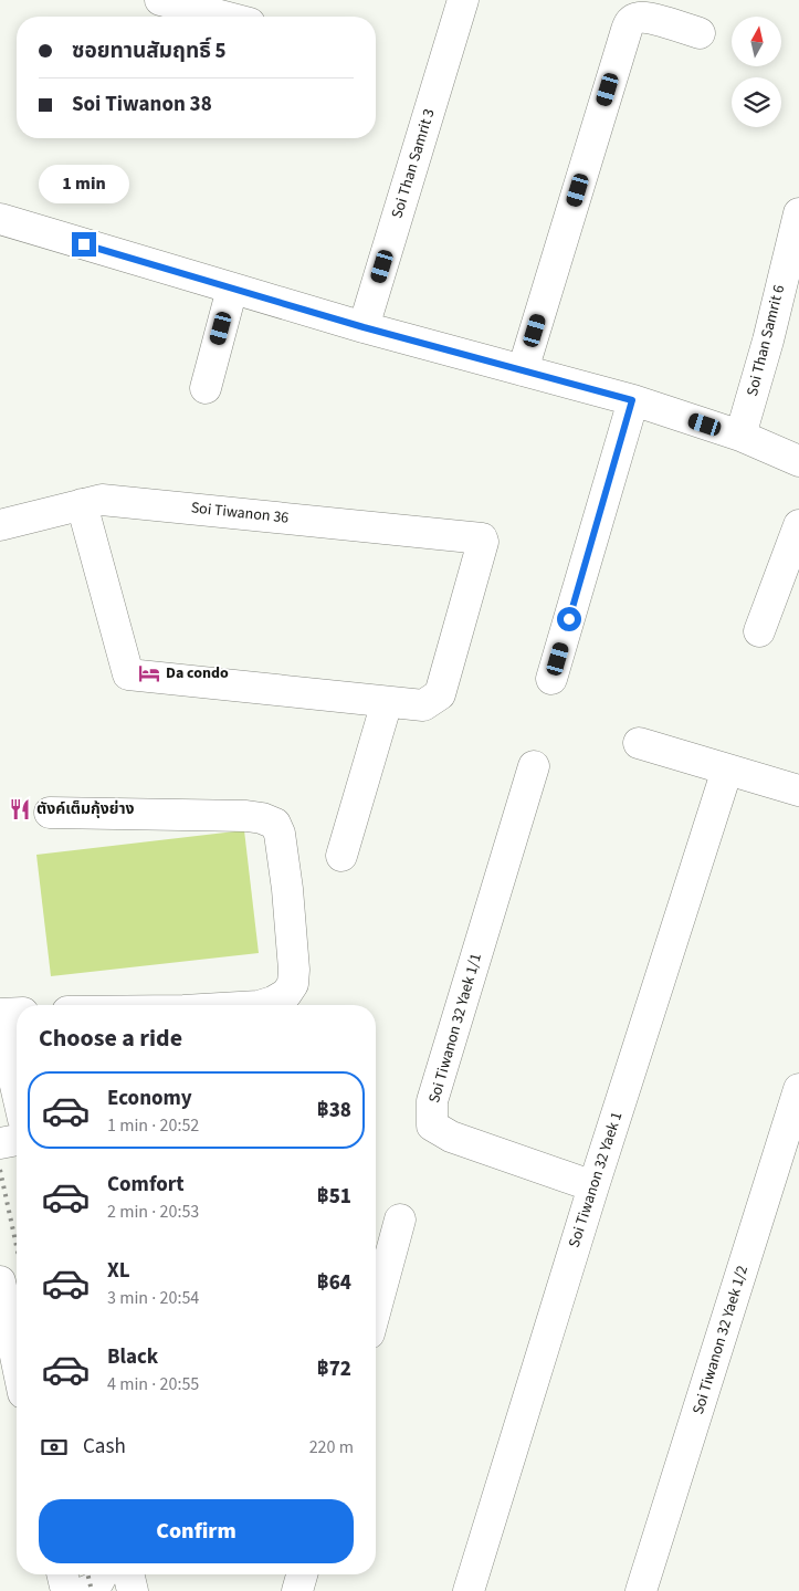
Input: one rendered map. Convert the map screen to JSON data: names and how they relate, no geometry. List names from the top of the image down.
{
  "streets": {
    "street": [
      "Soi Than Samrit 3",
      "Soi Than Samrit 6",
      "Soi Tiwanon 36",
      "Soi Tiwanon 32 Yaek 1/1",
      "Soi Tiwanon 32 Yaek 1",
      "Soi Tiwanon 32 Yaek 1/2"
    ]
  },
  "crossings": [
    ["Soi Tiwanon 32 Yaek 1/1", "Soi Tiwanon 32 Yaek 1"]
  ],
  "places": {
    "hotel": ["Da condo"],
    "restaurant": ["ตังค์เต็มกุ้งย่าง"]
  },
  "north": "top",
  "page": {
    "banner": ["ซอยทานสัมฤทธิ์ 5", "Soi Tiwanon 38"],
    "bubble": "1 min",
    "heading": "Choose a ride",
    "list": [
      {
        "name": "Economy",
        "note": "1 min · 20:52",
        "value": "฿38"
      },
      {
        "name": "Comfort",
        "note": "2 min · 20:53",
        "value": "฿51"
      },
      {
        "name": "XL",
        "note": "3 min · 20:54",
        "value": "฿64"
      },
      {
        "name": "Black",
        "note": "4 min · 20:55",
        "value": "฿72"
      }
    ],
    "pay": ["Cash", "220 m"],
    "buttons": "Confirm"
  }
}
